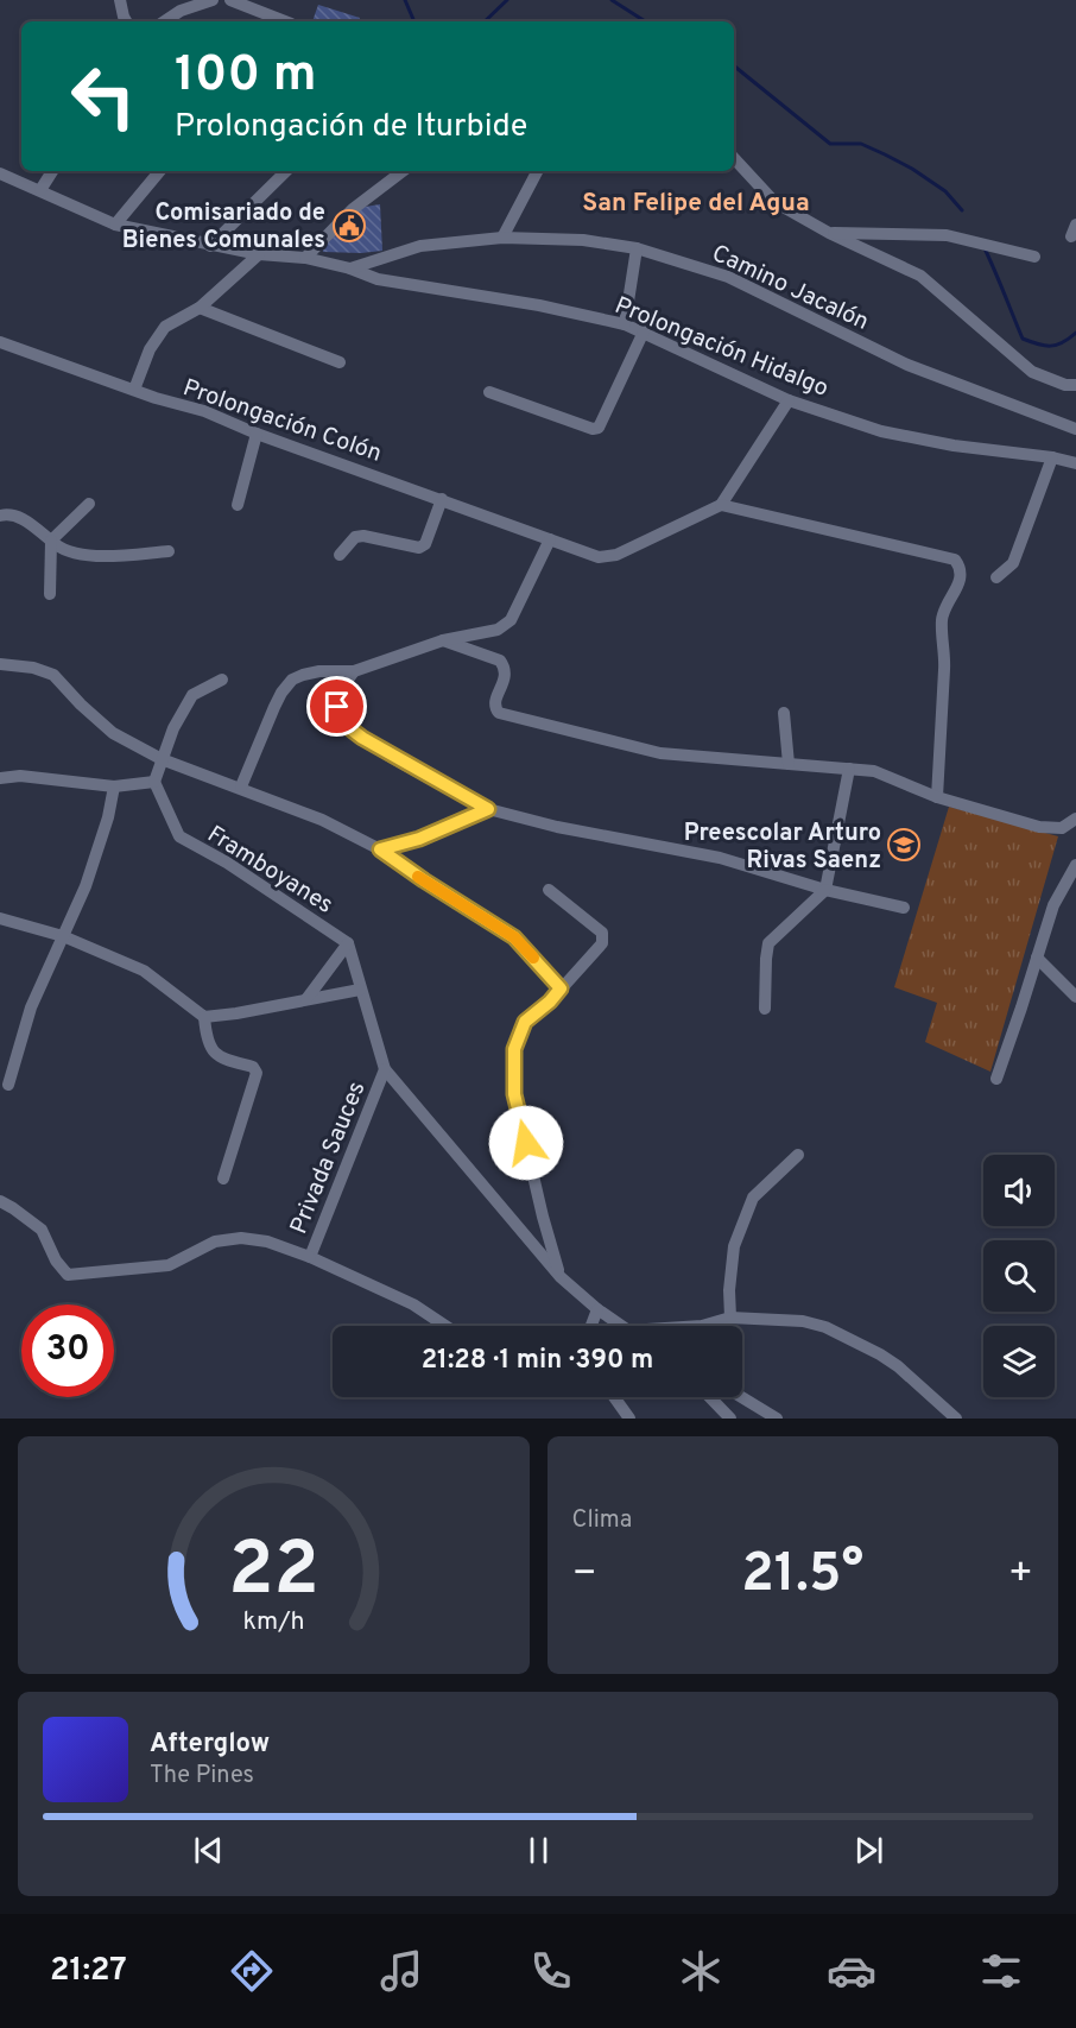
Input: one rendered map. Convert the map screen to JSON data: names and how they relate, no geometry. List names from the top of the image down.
{
  "streets": {
    "street": [
      "Camino Jacalón",
      "Prolongación Hidalgo",
      "Prolongación Colón",
      "Framboyanes",
      "Privada Sauces"
    ]
  },
  "crossings": [
    ["Camino Jacalón", "Prolongación Hidalgo"],
    ["Framboyanes", "Privada Sauces"]
  ],
  "districts": ["San Felipe del Agua"],
  "places": {
    "public building": ["Comisariado de Bienes Comunales"],
    "school or university": ["Preescolar Arturo Rivas Saenz"]
  },
  "page": {
    "turn": ["100 m", "Prolongación de Iturbide"],
    "limit": "30",
    "trip": "21:28 · 1 min · 390 m",
    "tile": "Clima",
    "heat": ["−", "21.5°", "+"],
    "song": ["Afterglow", "The Pines"],
    "tabs": "21:27",
    "gauge": ["22", "km/h"]
  }
}
